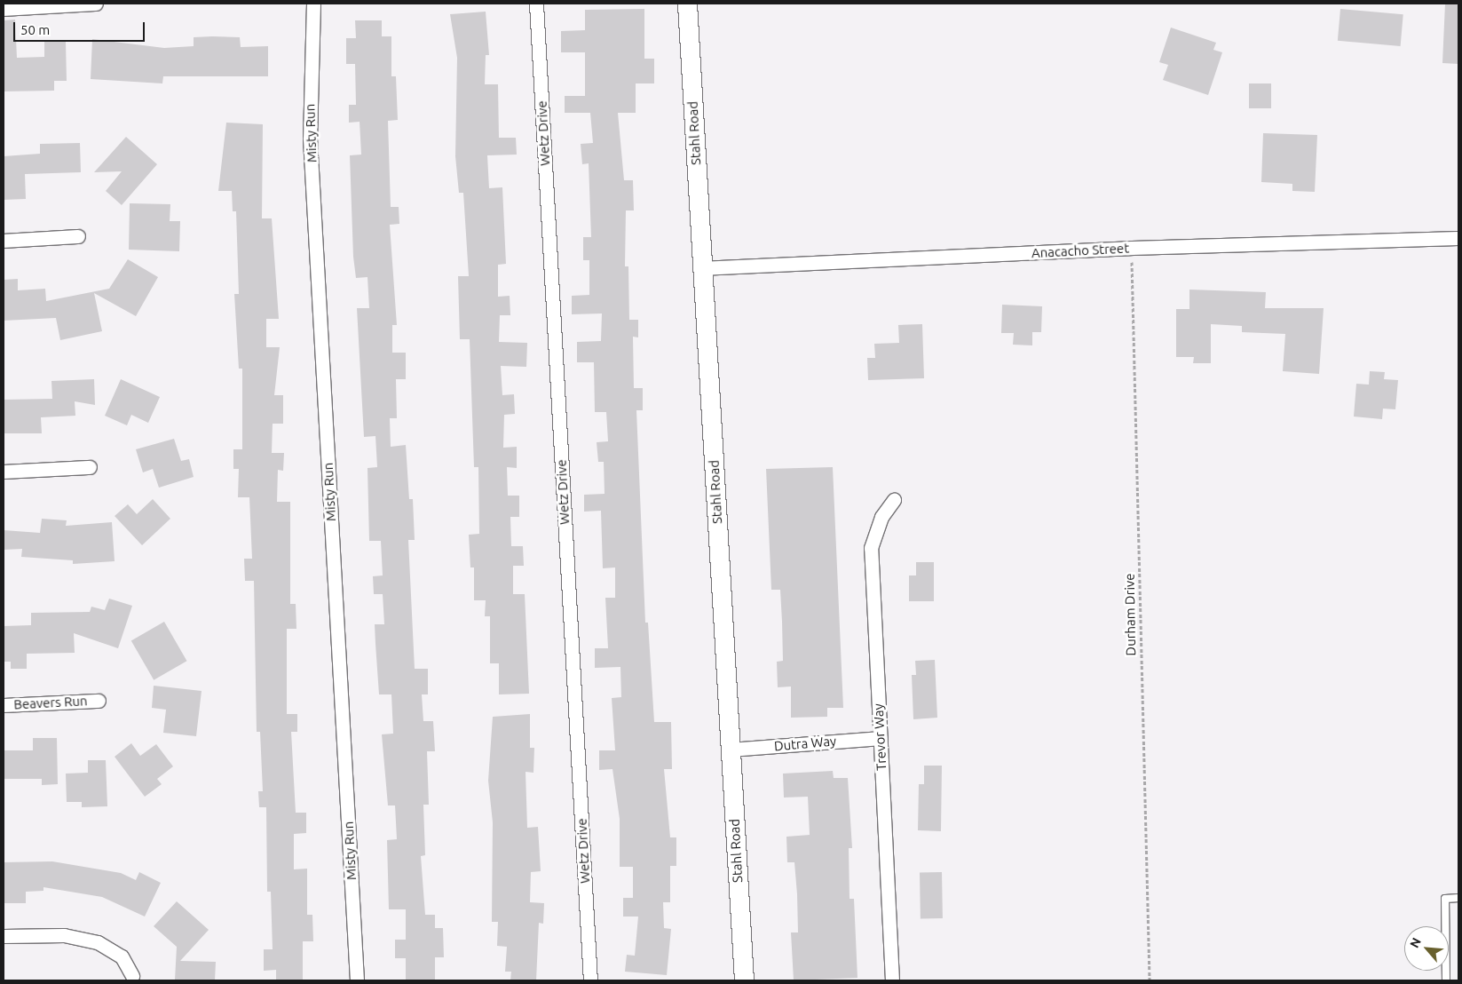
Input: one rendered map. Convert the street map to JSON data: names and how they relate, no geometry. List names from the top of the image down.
{
  "streets": {
    "street": [
      "Misty Run",
      "Wetz Drive",
      "Stahl Road",
      "Anacacho Street",
      "Beavers Run",
      "Trevor Way",
      "Dutra Way"
    ],
    "path": ["Durham Drive"]
  },
  "crossings": [
    ["Stahl Road", "Anacacho Street"],
    ["Stahl Road", "Dutra Way"],
    ["Anacacho Street", "Durham Drive"],
    ["Trevor Way", "Dutra Way"]
  ],
  "scale_bar": "50 m",
  "north": "top left"
}
